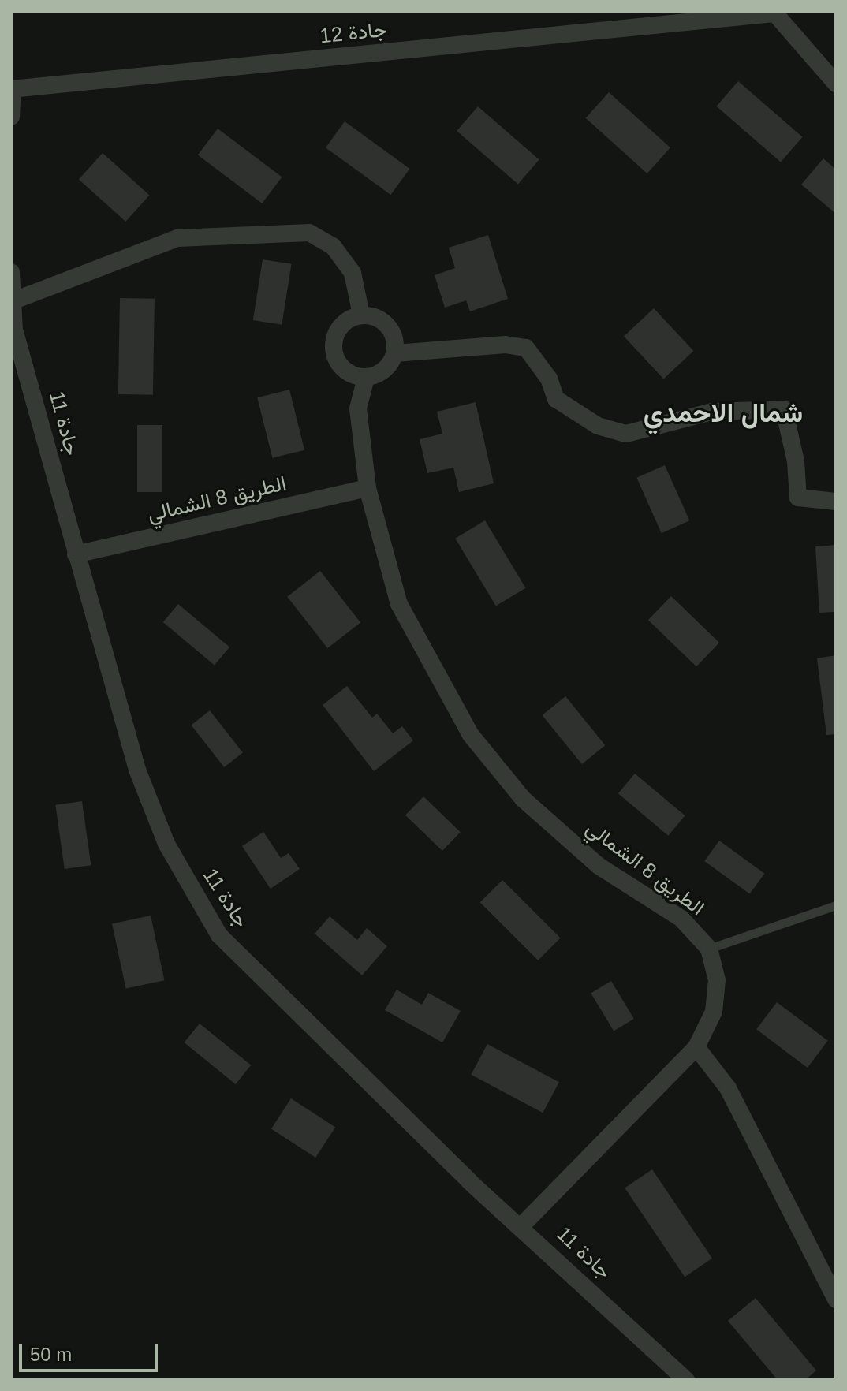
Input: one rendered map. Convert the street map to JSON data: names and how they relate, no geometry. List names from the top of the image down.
{
  "streets": {
    "street": ["جادة 12", "جادة 11", "الطريق 8 الشمالي"]
  },
  "crossings": [
    ["جادة 11", "الطريق 8 الشمالي"]
  ],
  "districts": ["شمال الاحمدي"],
  "scale_bar": "50 m"
}
